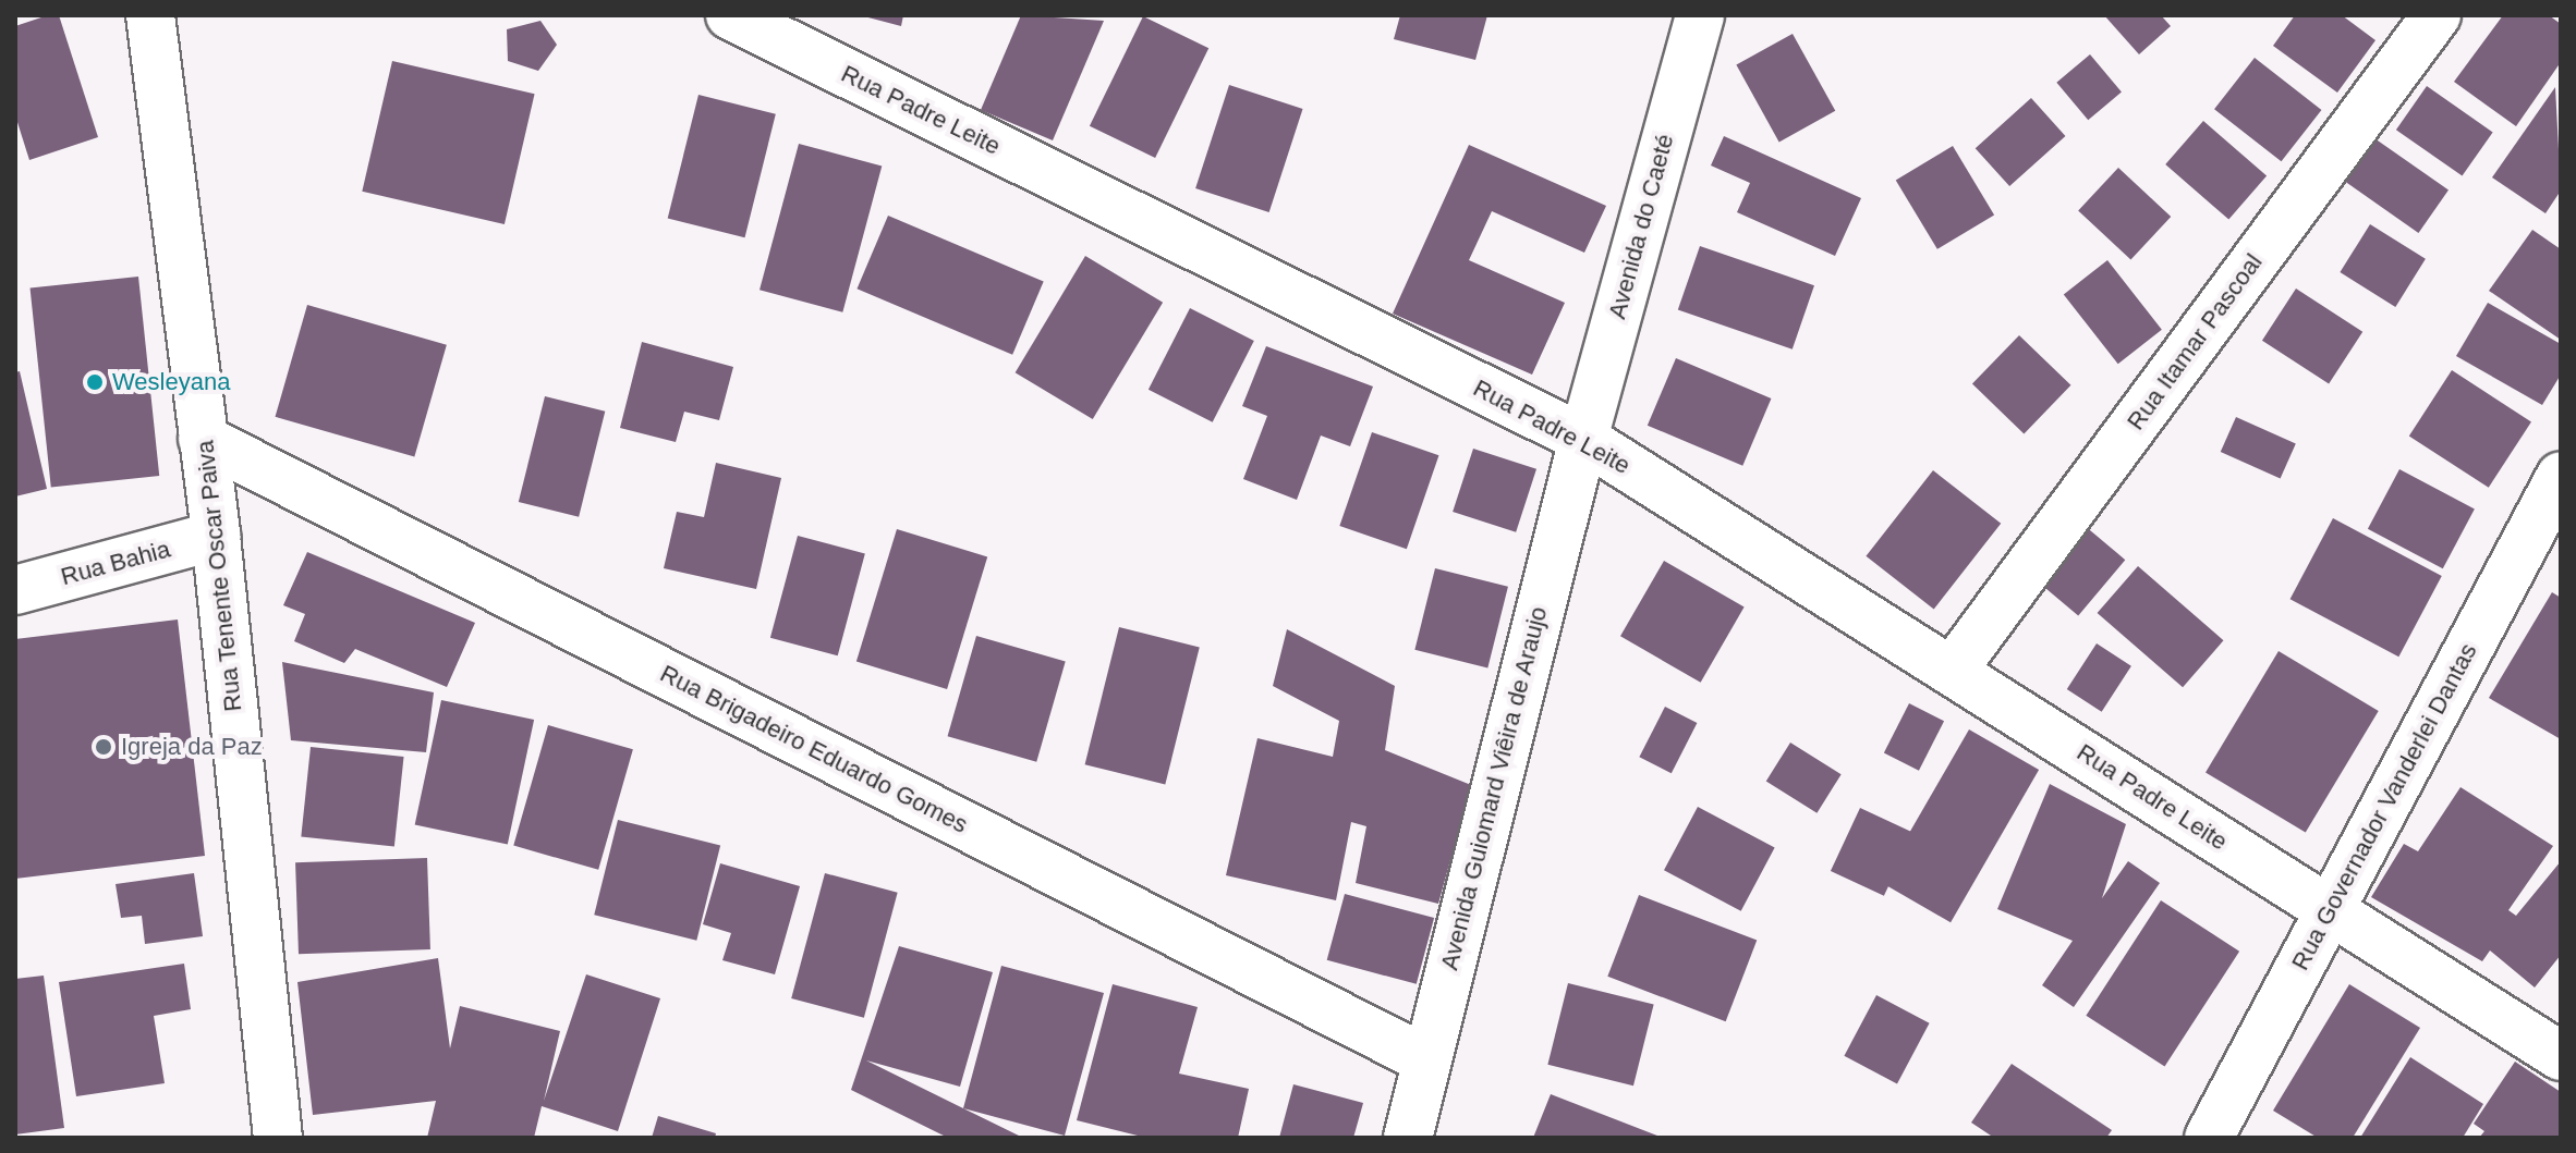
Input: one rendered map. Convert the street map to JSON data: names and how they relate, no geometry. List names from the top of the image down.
{
  "streets": {
    "street": [
      "Rua Padre Leite",
      "Avenida do Caeté",
      "Rua Itamar Pascoal",
      "Rua Bahia",
      "Rua Tenente Oscar Paiva",
      "Rua Brigadeiro Eduardo Gomes",
      "Avenida Guiomard Viêira de Araujo",
      "Rua Governador Vanderlei Dantas"
    ]
  },
  "crossings": [
    ["Rua Padre Leite", "Avenida do Caeté"],
    ["Rua Padre Leite", "Rua Itamar Pascoal"],
    ["Rua Padre Leite", "Avenida Guiomard Viêira de Araujo"],
    ["Rua Padre Leite", "Rua Governador Vanderlei Dantas"],
    ["Avenida do Caeté", "Avenida Guiomard Viêira de Araujo"],
    ["Rua Bahia", "Rua Tenente Oscar Paiva"],
    ["Rua Tenente Oscar Paiva", "Rua Brigadeiro Eduardo Gomes"],
    ["Rua Brigadeiro Eduardo Gomes", "Avenida Guiomard Viêira de Araujo"]
  ],
  "places": ["Wesleyana", "Igreja da Paz"]
}
